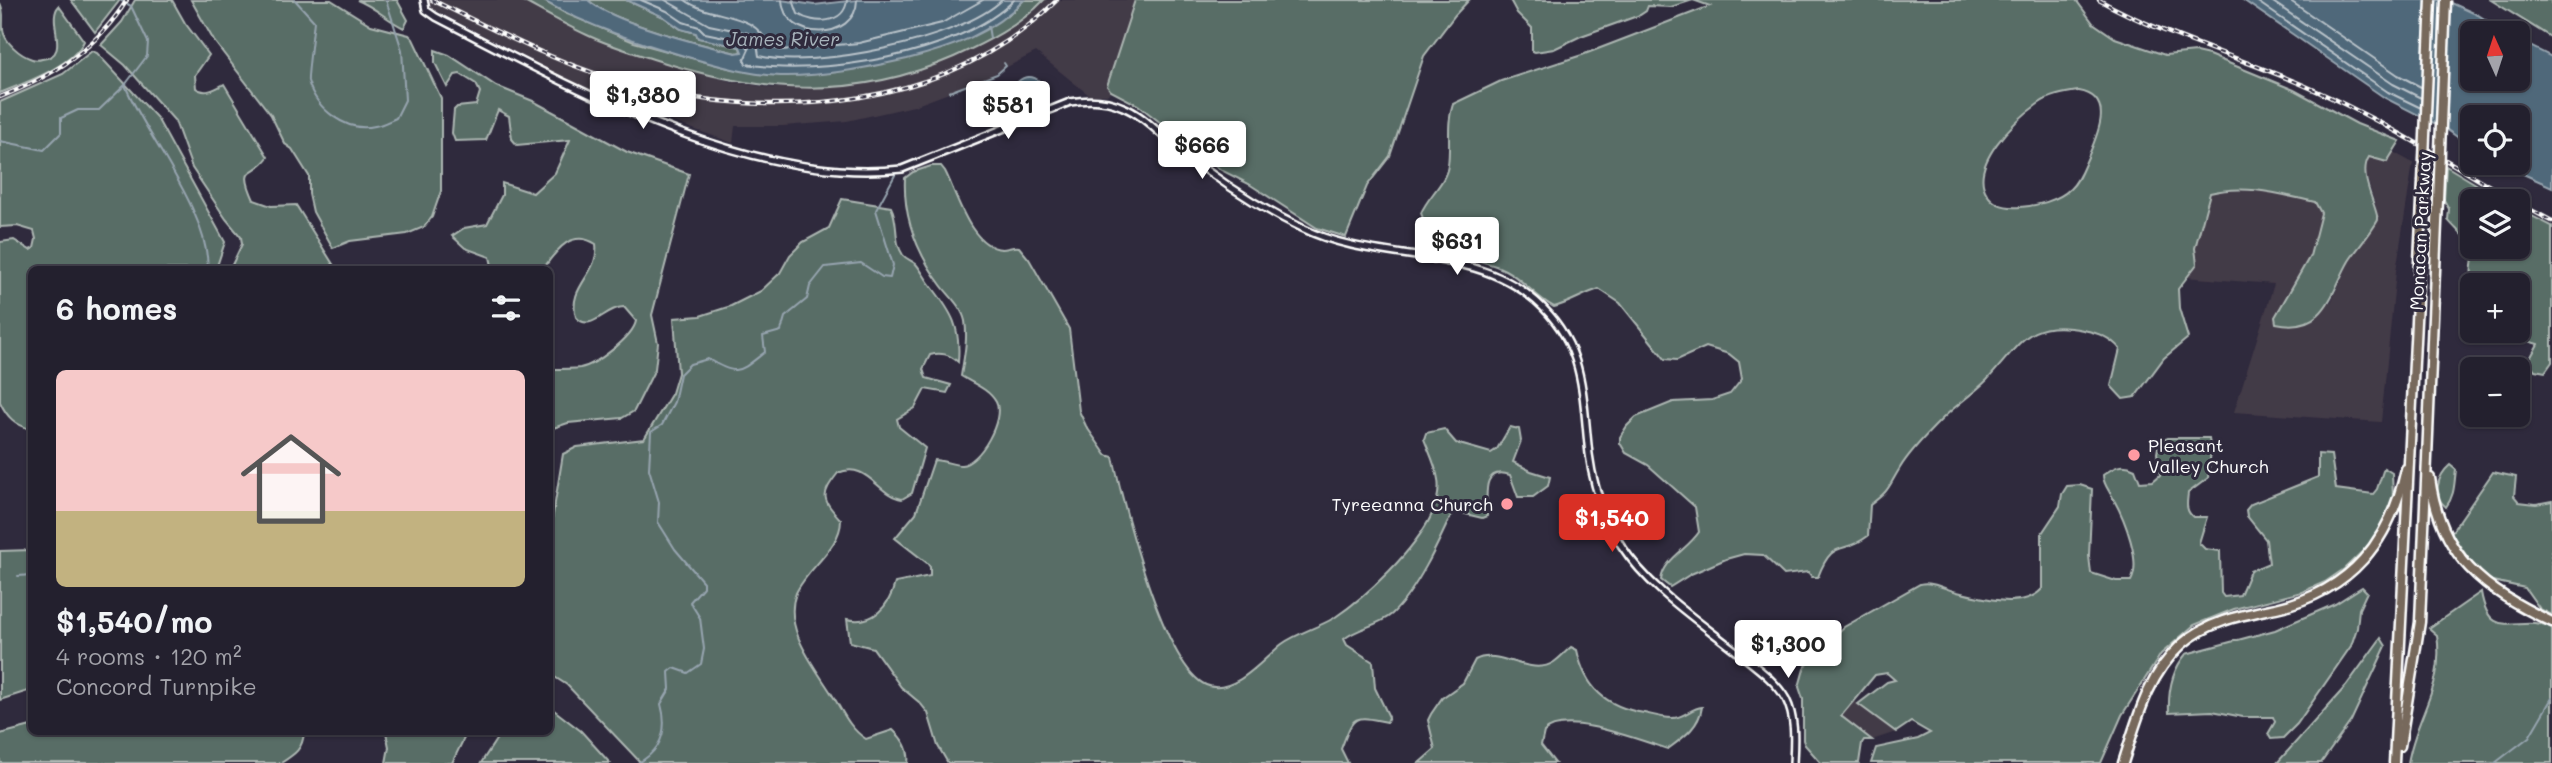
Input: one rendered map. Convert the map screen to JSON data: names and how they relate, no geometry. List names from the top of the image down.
{
  "streets": {
    "highway": ["Monacan Parkway"]
  },
  "water": ["James River"],
  "places": ["Pleasant Valley Church", "Tyreeanna Church"],
  "north": "top",
  "page": {
    "map_buttons": ["+", "−"],
    "price": [
      "$1,380",
      "$581",
      "$666",
      "$631",
      "$1,540",
      "$1,300"
    ],
    "heading": "6 homes",
    "list": [
      {
        "name": "$1,540/mo",
        "note": "4 rooms · 120 m² · Concord Turnpike"
      }
    ]
  }
}
